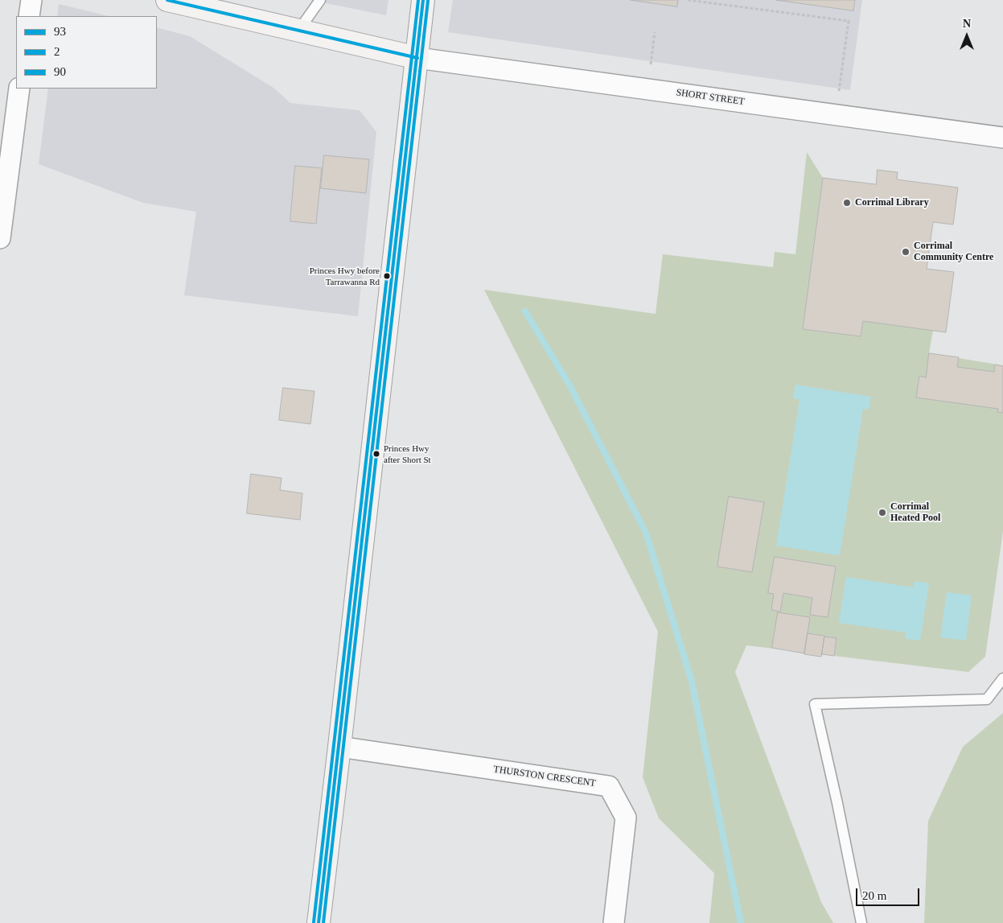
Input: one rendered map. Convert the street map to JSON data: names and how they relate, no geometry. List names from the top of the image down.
{
  "streets": {
    "street": ["SHORT STREET", "THURSTON CRESCENT"]
  },
  "places": [
    "Corrimal Library",
    "Corrimal Community Centre",
    "Princes Hwy before Tarrawanna Rd",
    "Princes Hwy after Short St",
    "Corrimal Heated Pool"
  ],
  "lines": ["transit line 93", "transit line 90", "transit line 2"],
  "legend": ["93", "2", "90"],
  "scale_bar": "20 m",
  "north": "top"
}
